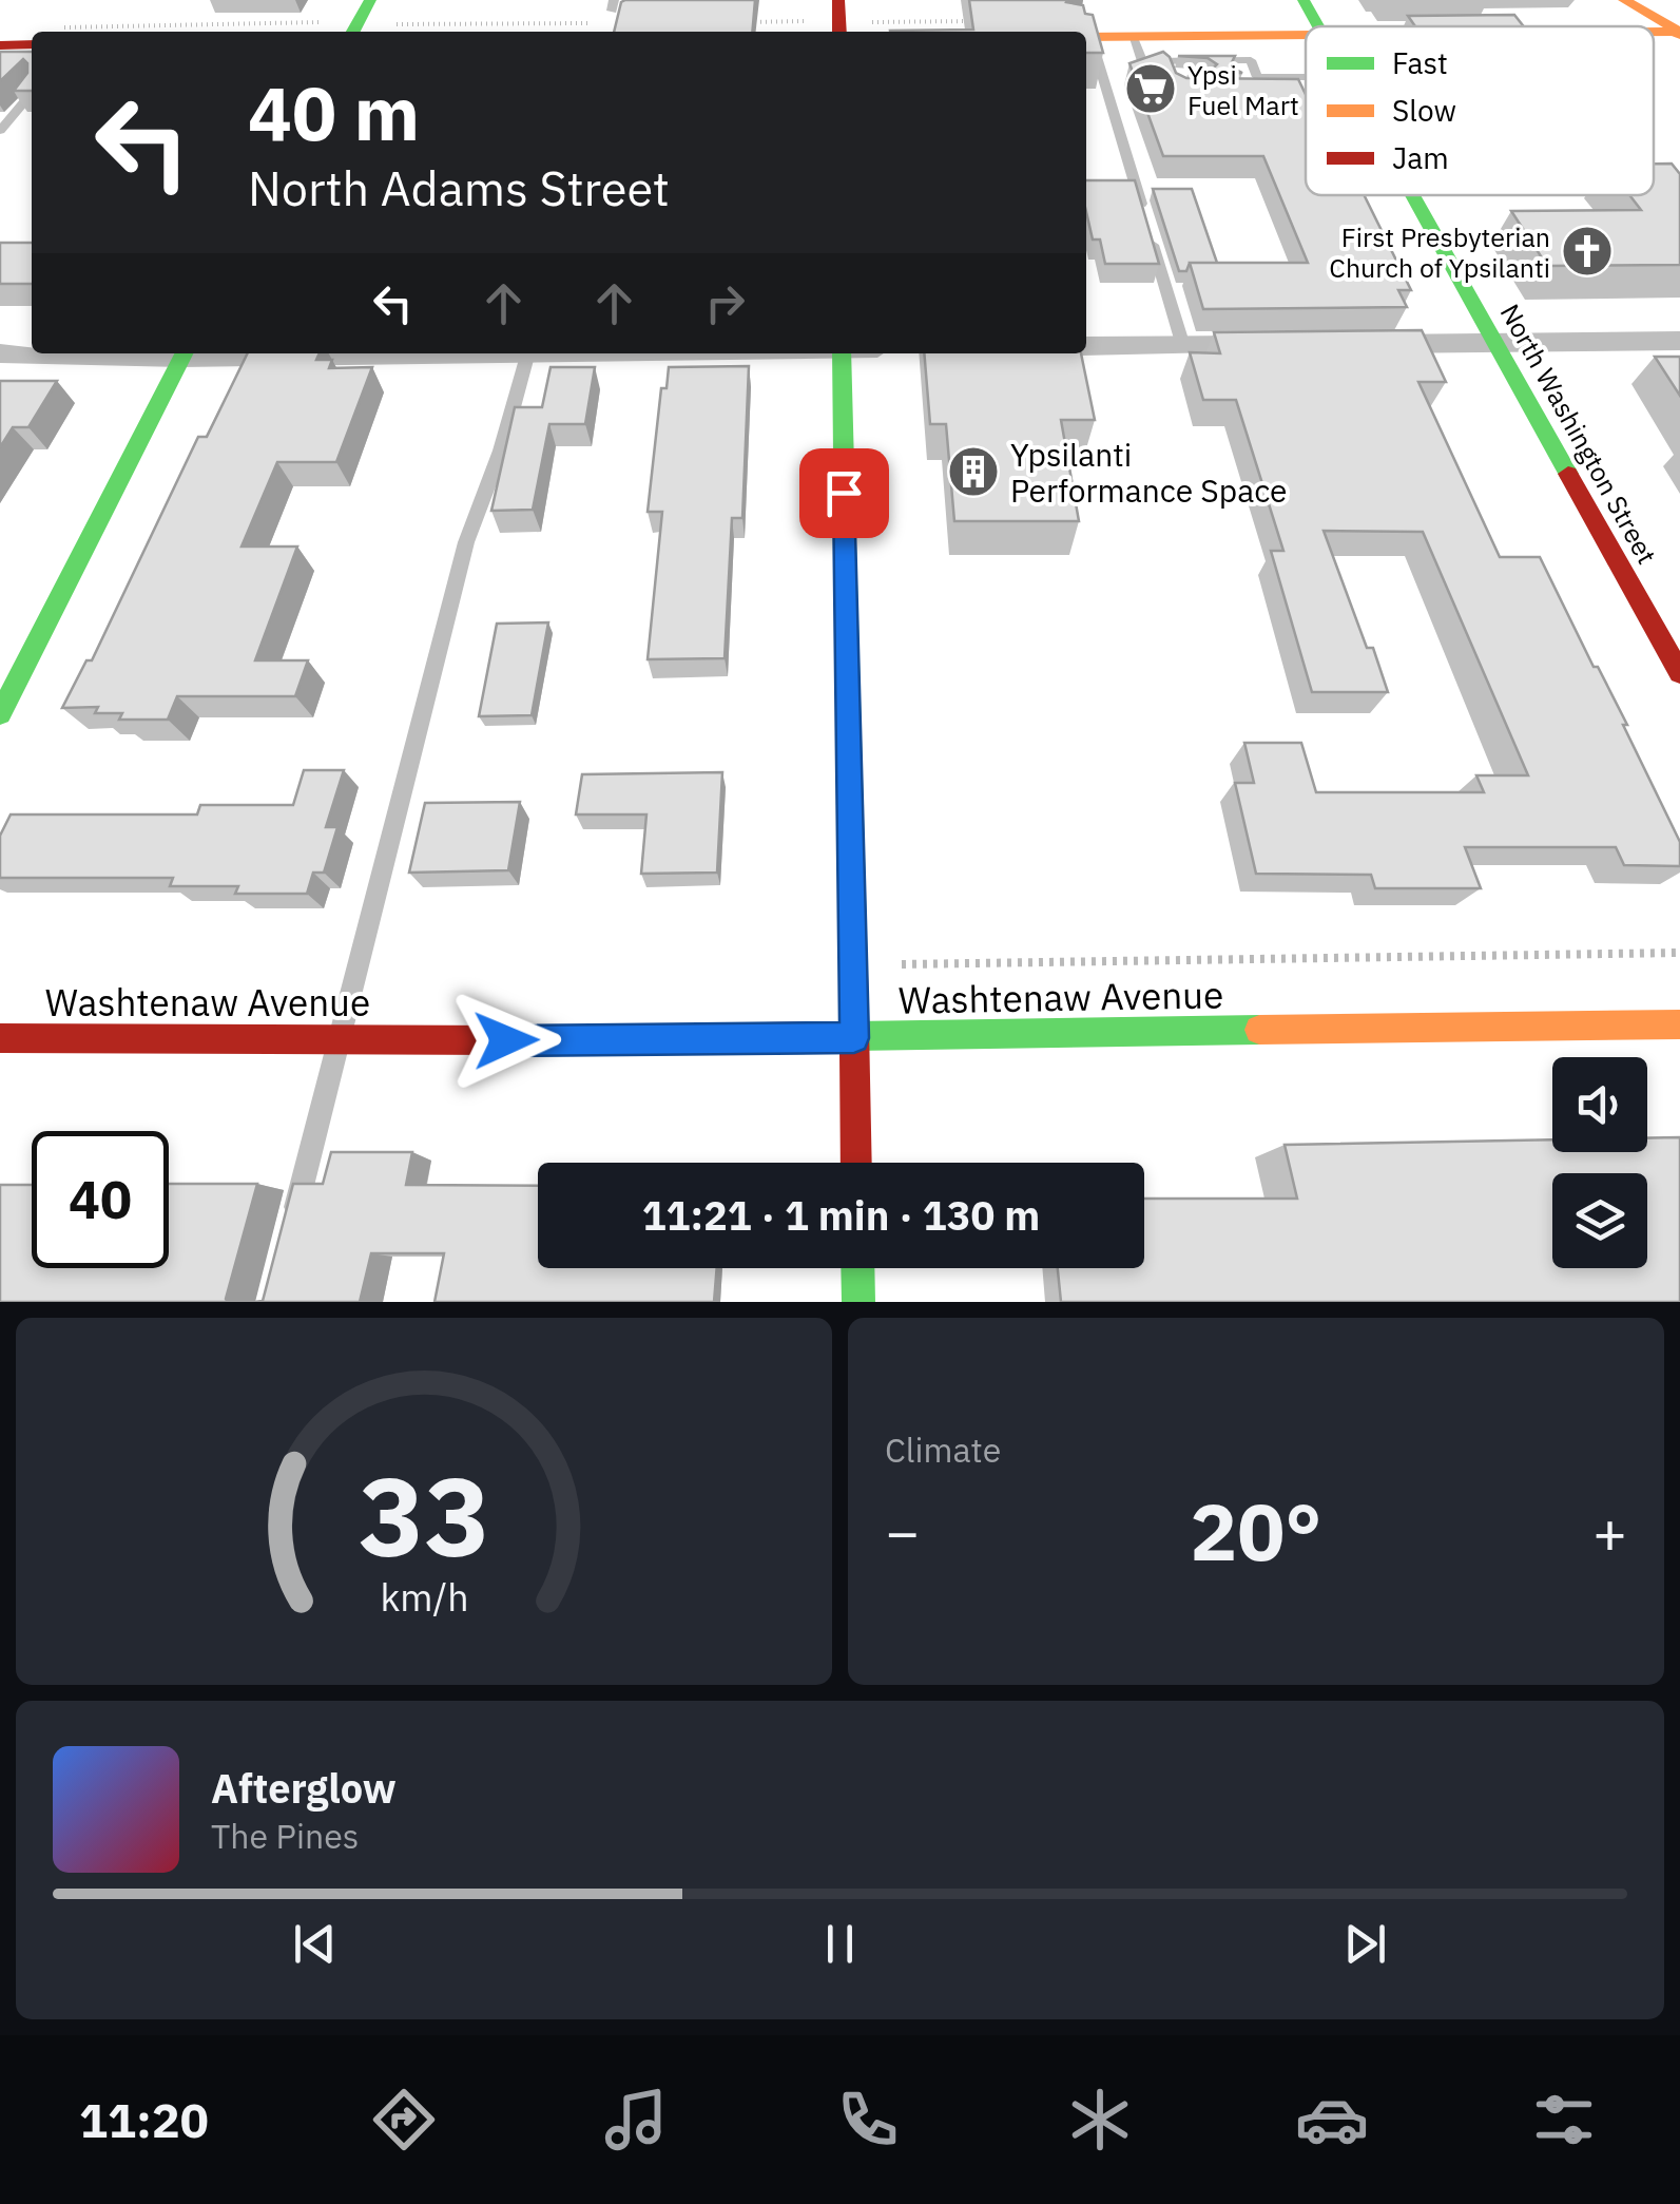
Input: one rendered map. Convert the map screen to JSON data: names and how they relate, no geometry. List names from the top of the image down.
{
  "streets": {
    "street": ["North Washington Street", "Washtenaw Avenue"]
  },
  "places": {
    "supermarket": ["Ypsi Fuel Mart"],
    "church": ["First Presbyterian Church of Ypsilanti"],
    "building": ["Ypsilanti Performance Space"]
  },
  "legend": ["Fast", "Slow", "Jam"],
  "page": {
    "turn": ["40 m", "North Adams Street"],
    "limit": "40",
    "trip": "11:21 · 1 min · 130 m",
    "tile": "Climate",
    "heat": ["−", "20°", "+"],
    "song": ["Afterglow", "The Pines"],
    "tabs": "11:20",
    "gauge": ["33", "km/h"]
  }
}
